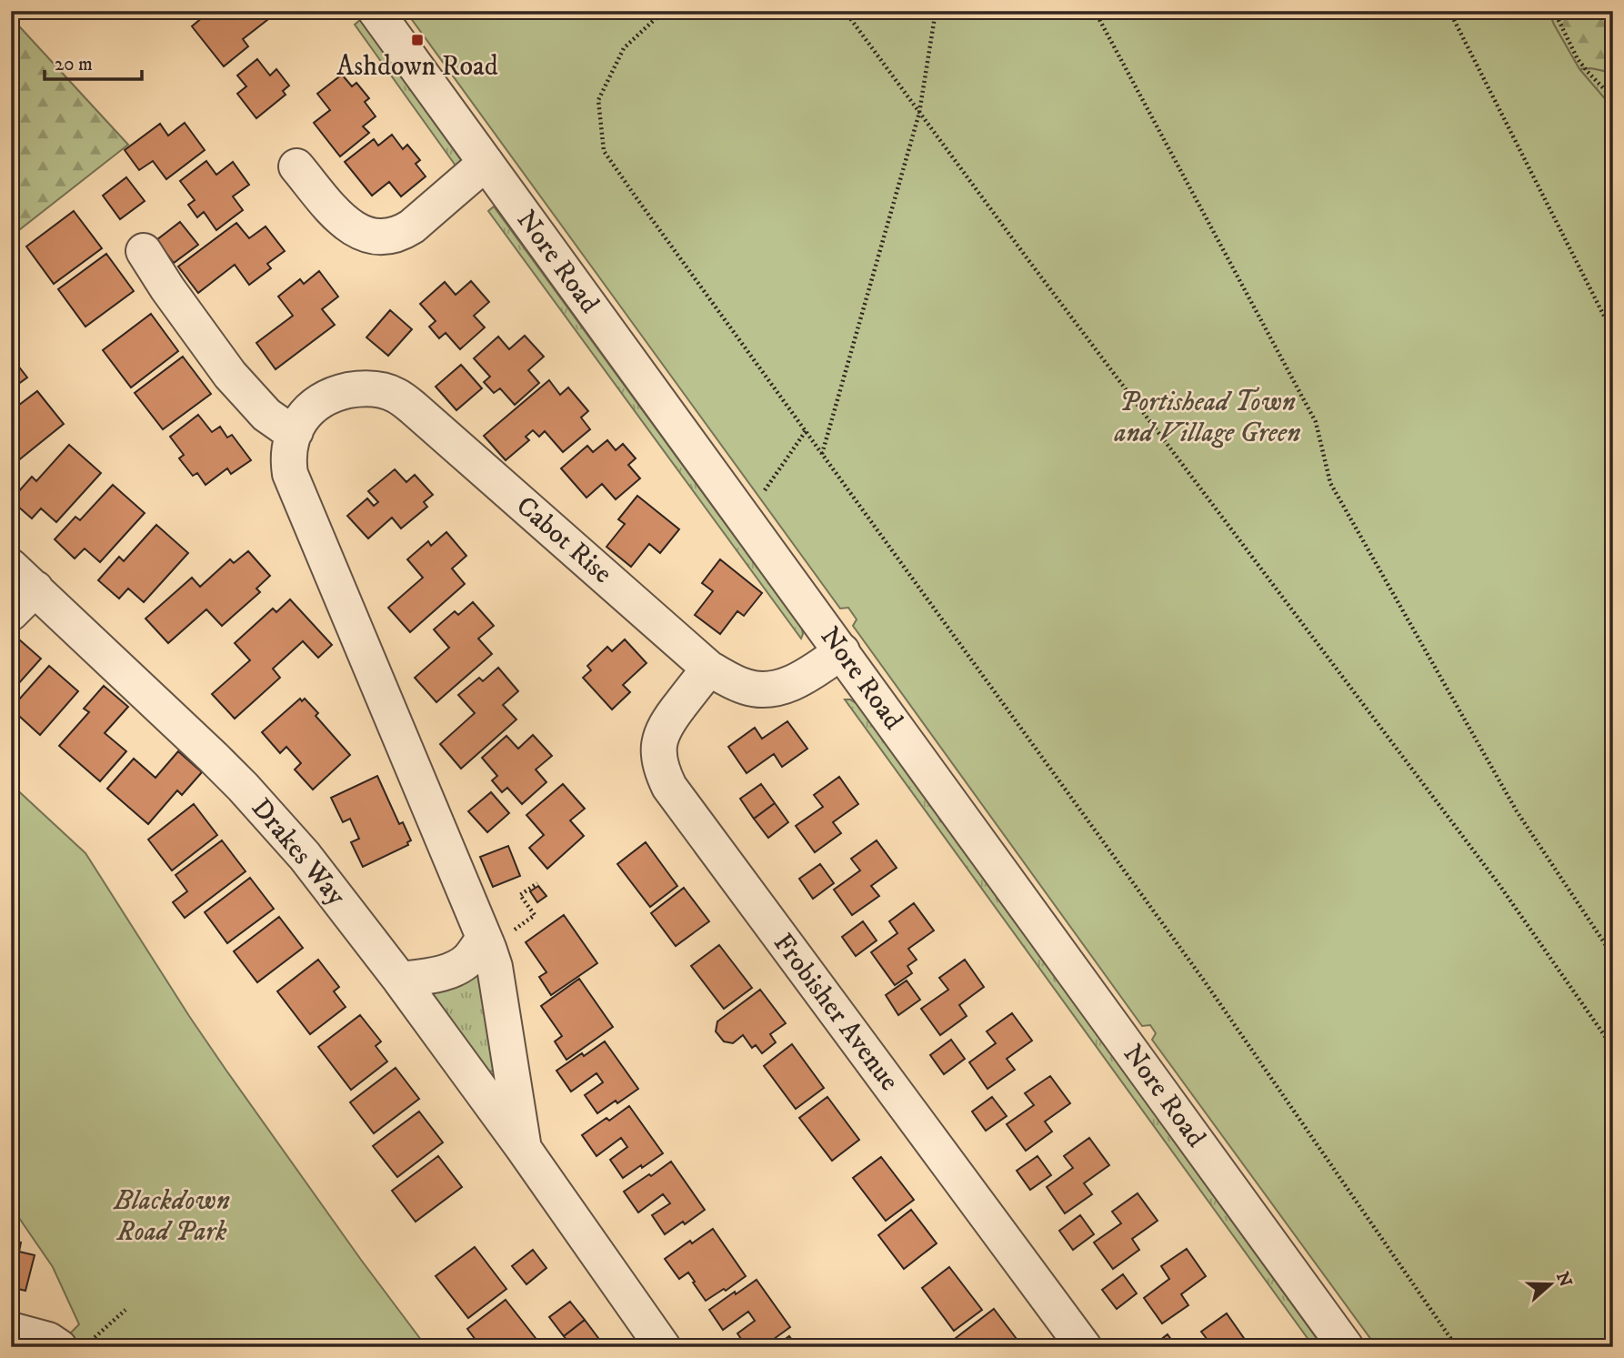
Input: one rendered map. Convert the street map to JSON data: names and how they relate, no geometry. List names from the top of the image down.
{
  "streets": {
    "street": [
      "Nore Road",
      "Cabot Rise",
      "Drakes Way",
      "Frobisher Avenue"
    ]
  },
  "crossings": [
    ["Nore Road", "Cabot Rise"],
    ["Cabot Rise", "Drakes Way"],
    ["Cabot Rise", "Frobisher Avenue"]
  ],
  "parks": ["Portishead Town and Village Green", "Blackdown Road Park"],
  "places": {
    "transit": ["Ashdown Road"]
  },
  "scale_bar": "20 m",
  "north": "right"
}
